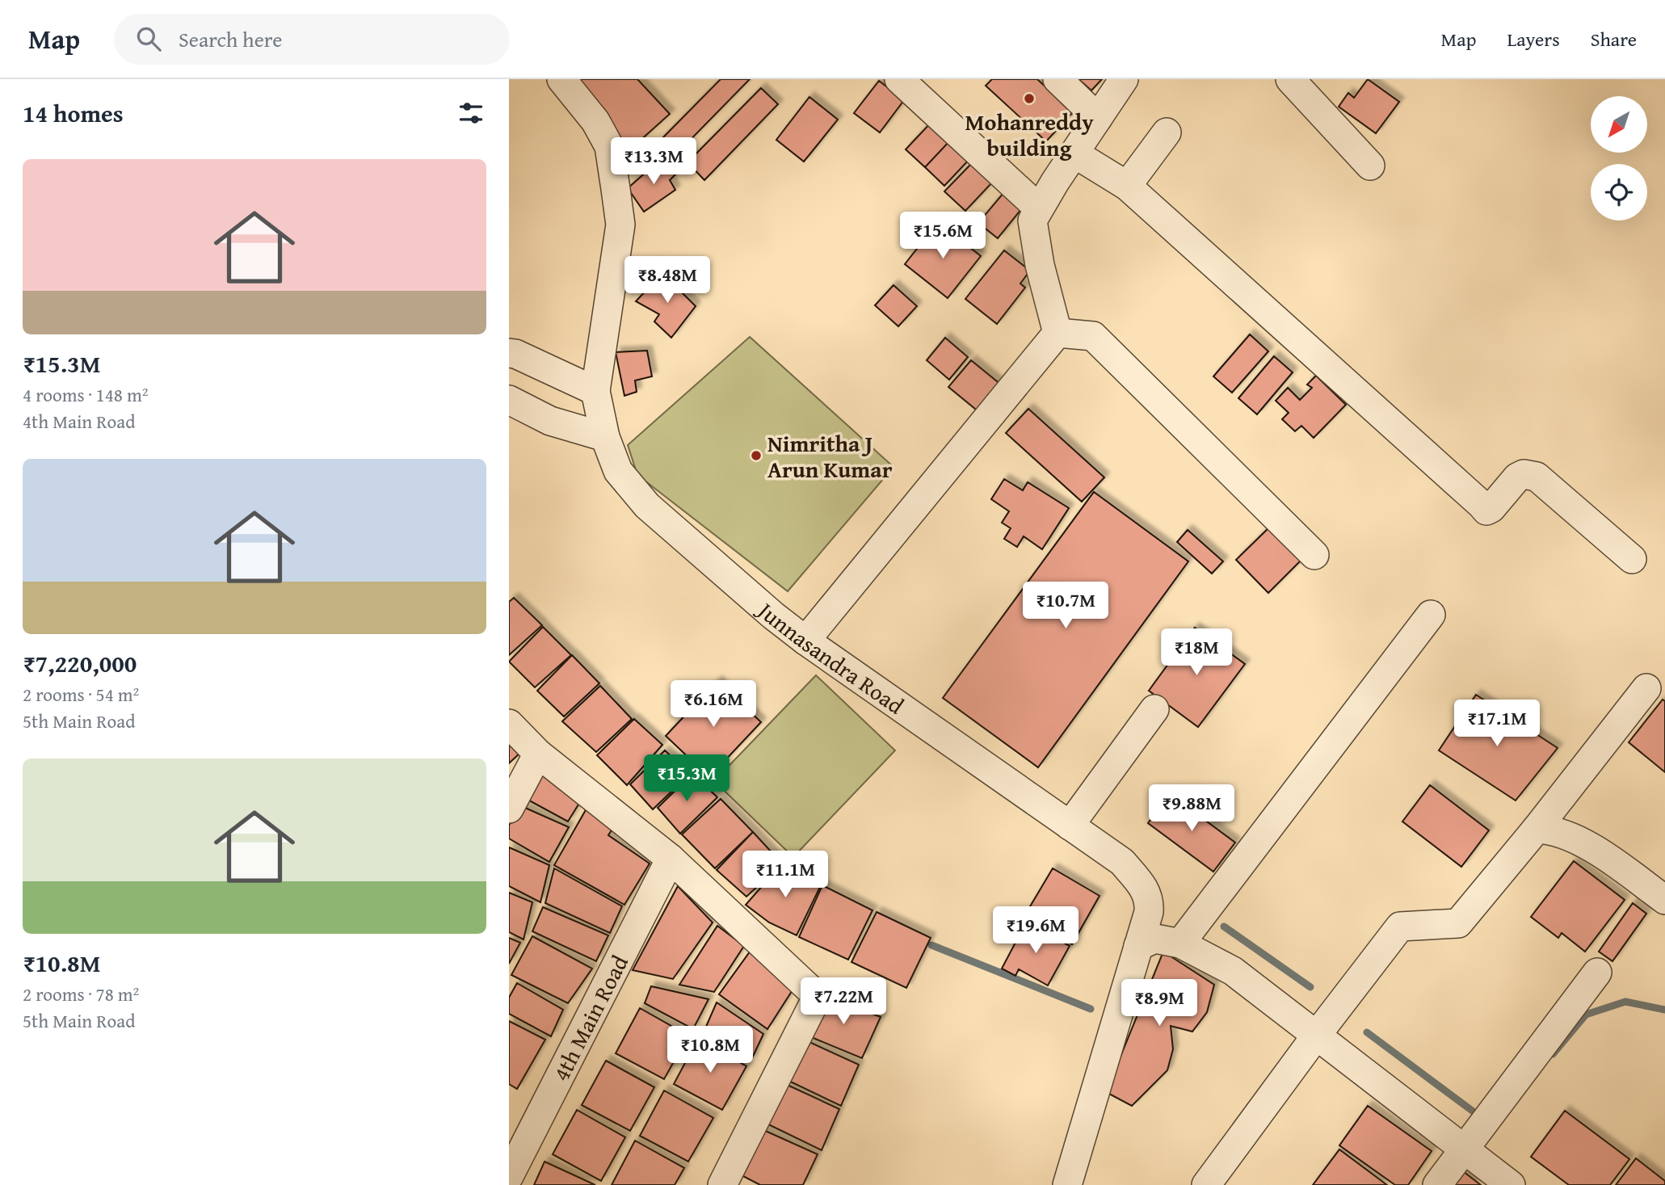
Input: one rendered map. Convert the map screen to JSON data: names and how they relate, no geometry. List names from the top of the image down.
{
  "streets": {
    "street": ["Junnasandra Road", "4th Main Road"]
  },
  "places": ["Mohanreddy building", "Nimritha J Arun Kumar"],
  "north": "bottom left",
  "page": {
    "header": "Map",
    "search": "Search here",
    "nav": ["Map", "Layers", "Share"],
    "heading": "14 homes",
    "price": [
      "₹13.3M",
      "₹15.6M",
      "₹8.48M",
      "₹10.7M",
      "₹18M",
      "₹6.16M",
      "₹17.1M",
      "₹15.3M",
      "₹9.88M",
      "₹11.1M",
      "₹19.6M",
      "₹7.22M",
      "₹8.9M",
      "₹10.8M"
    ],
    "list": [
      {
        "name": "₹15.3M",
        "note": "4 rooms · 148 m² · 4th Main Road"
      },
      {
        "name": "₹7,220,000",
        "note": "2 rooms · 54 m² · 5th Main Road"
      },
      {
        "name": "₹10.8M",
        "note": "2 rooms · 78 m² · 5th Main Road"
      }
    ]
  }
}
